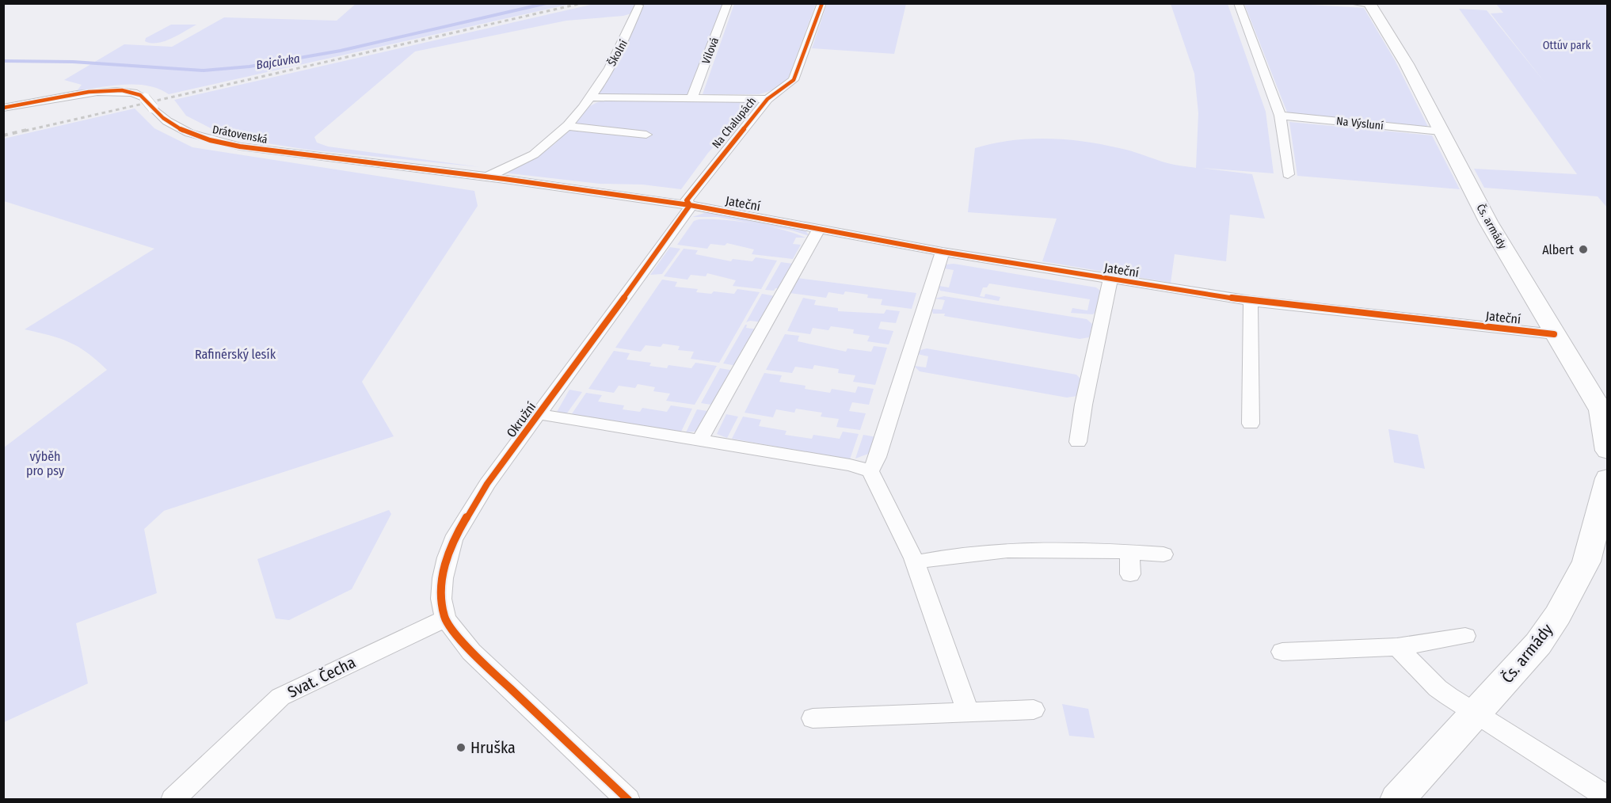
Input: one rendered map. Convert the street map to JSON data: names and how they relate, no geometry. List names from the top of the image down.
{
  "streets": {
    "main road": ["Čs. armády"],
    "street": [
      "Vilová",
      "Školní",
      "Na Chalupách",
      "Na Výsluní",
      "Drátovenská",
      "Jateční",
      "Okružní",
      "Svat. Čecha"
    ]
  },
  "crossings": [
    ["Vilová", "Na Chalupách"],
    ["Školní", "Drátovenská"],
    ["Na Chalupách", "Jateční"],
    ["Na Chalupách", "Okružní"],
    ["Na Výsluní", "Čs. armády"],
    ["Jateční", "Čs. armády"],
    ["Jateční", "Okružní"],
    ["Okružní", "Svat. Čecha"]
  ],
  "water": ["Bajcůvka"],
  "parks": ["Ottúv park", "Rafinérský lesík", "výběh pro psy"],
  "places": ["Albert", "Hruška"]
}
